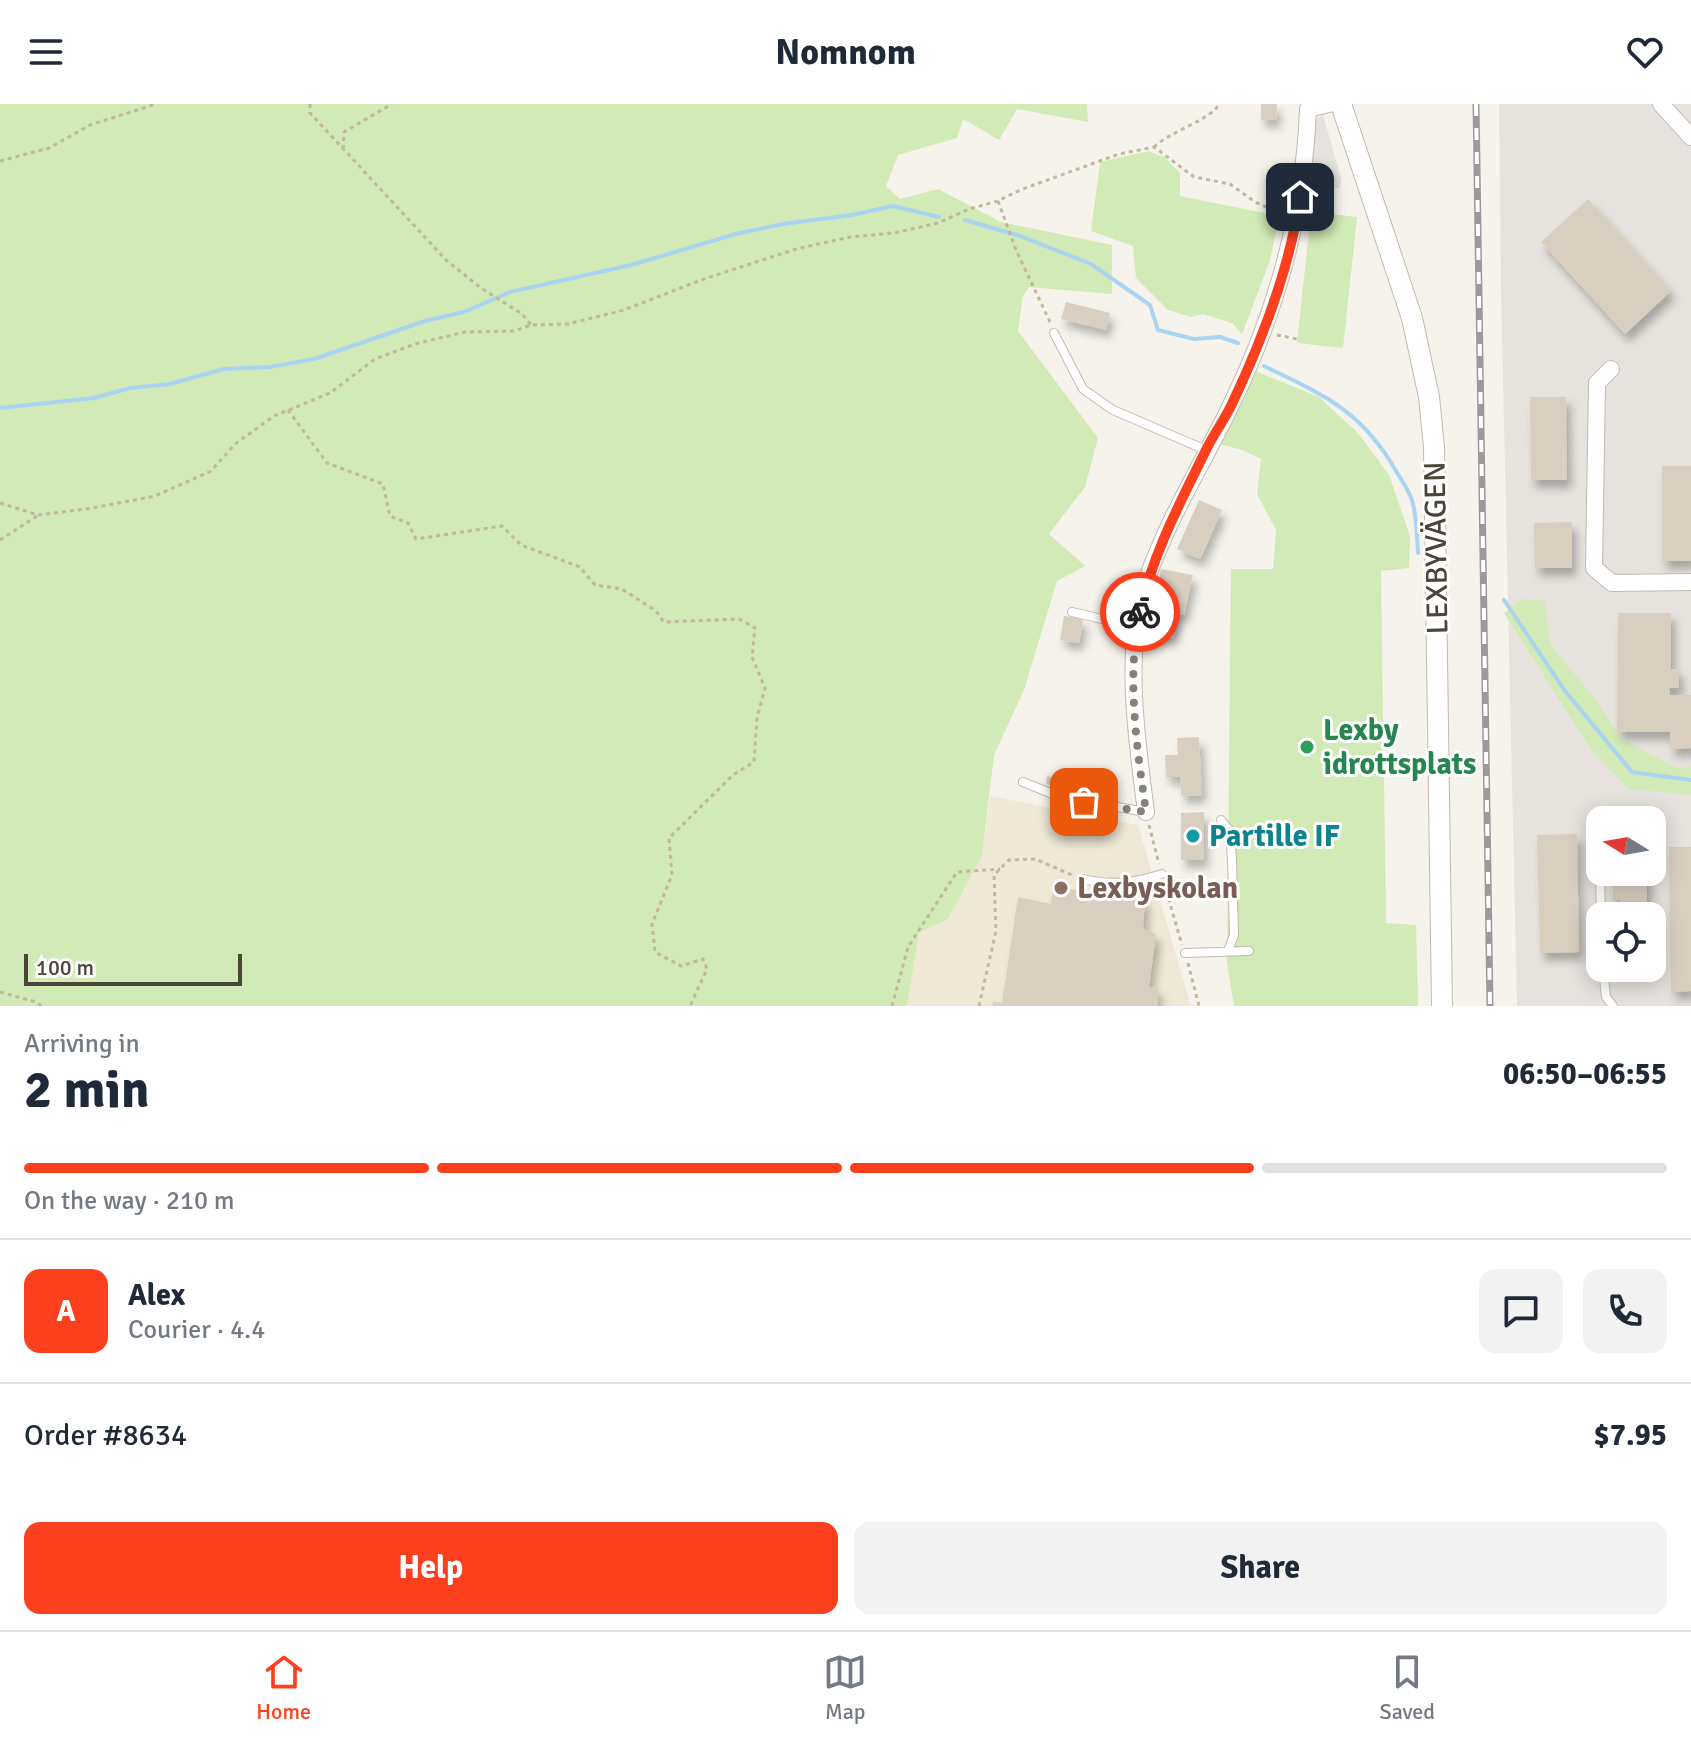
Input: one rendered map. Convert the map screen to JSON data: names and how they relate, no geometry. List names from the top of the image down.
{
  "streets": {
    "street": ["LEXBYVÄGEN"]
  },
  "places": ["Lexby idrottsplats", "Partille IF", "Lexbyskolan"],
  "scale_bar": "100 m",
  "north": "left",
  "page": {
    "header": "Nomnom",
    "scale": "100 m",
    "heading": ["2 min", "Arriving in", "06:50–06:55"],
    "panel": [
      "Alex",
      "Courier · 4.4",
      "Order #8634",
      "$7.95"
    ],
    "bar": "On the way · 210 m",
    "round": "A",
    "buttons": ["Help", "Share"],
    "tabs": ["Home", "Map", "Saved"]
  }
}
